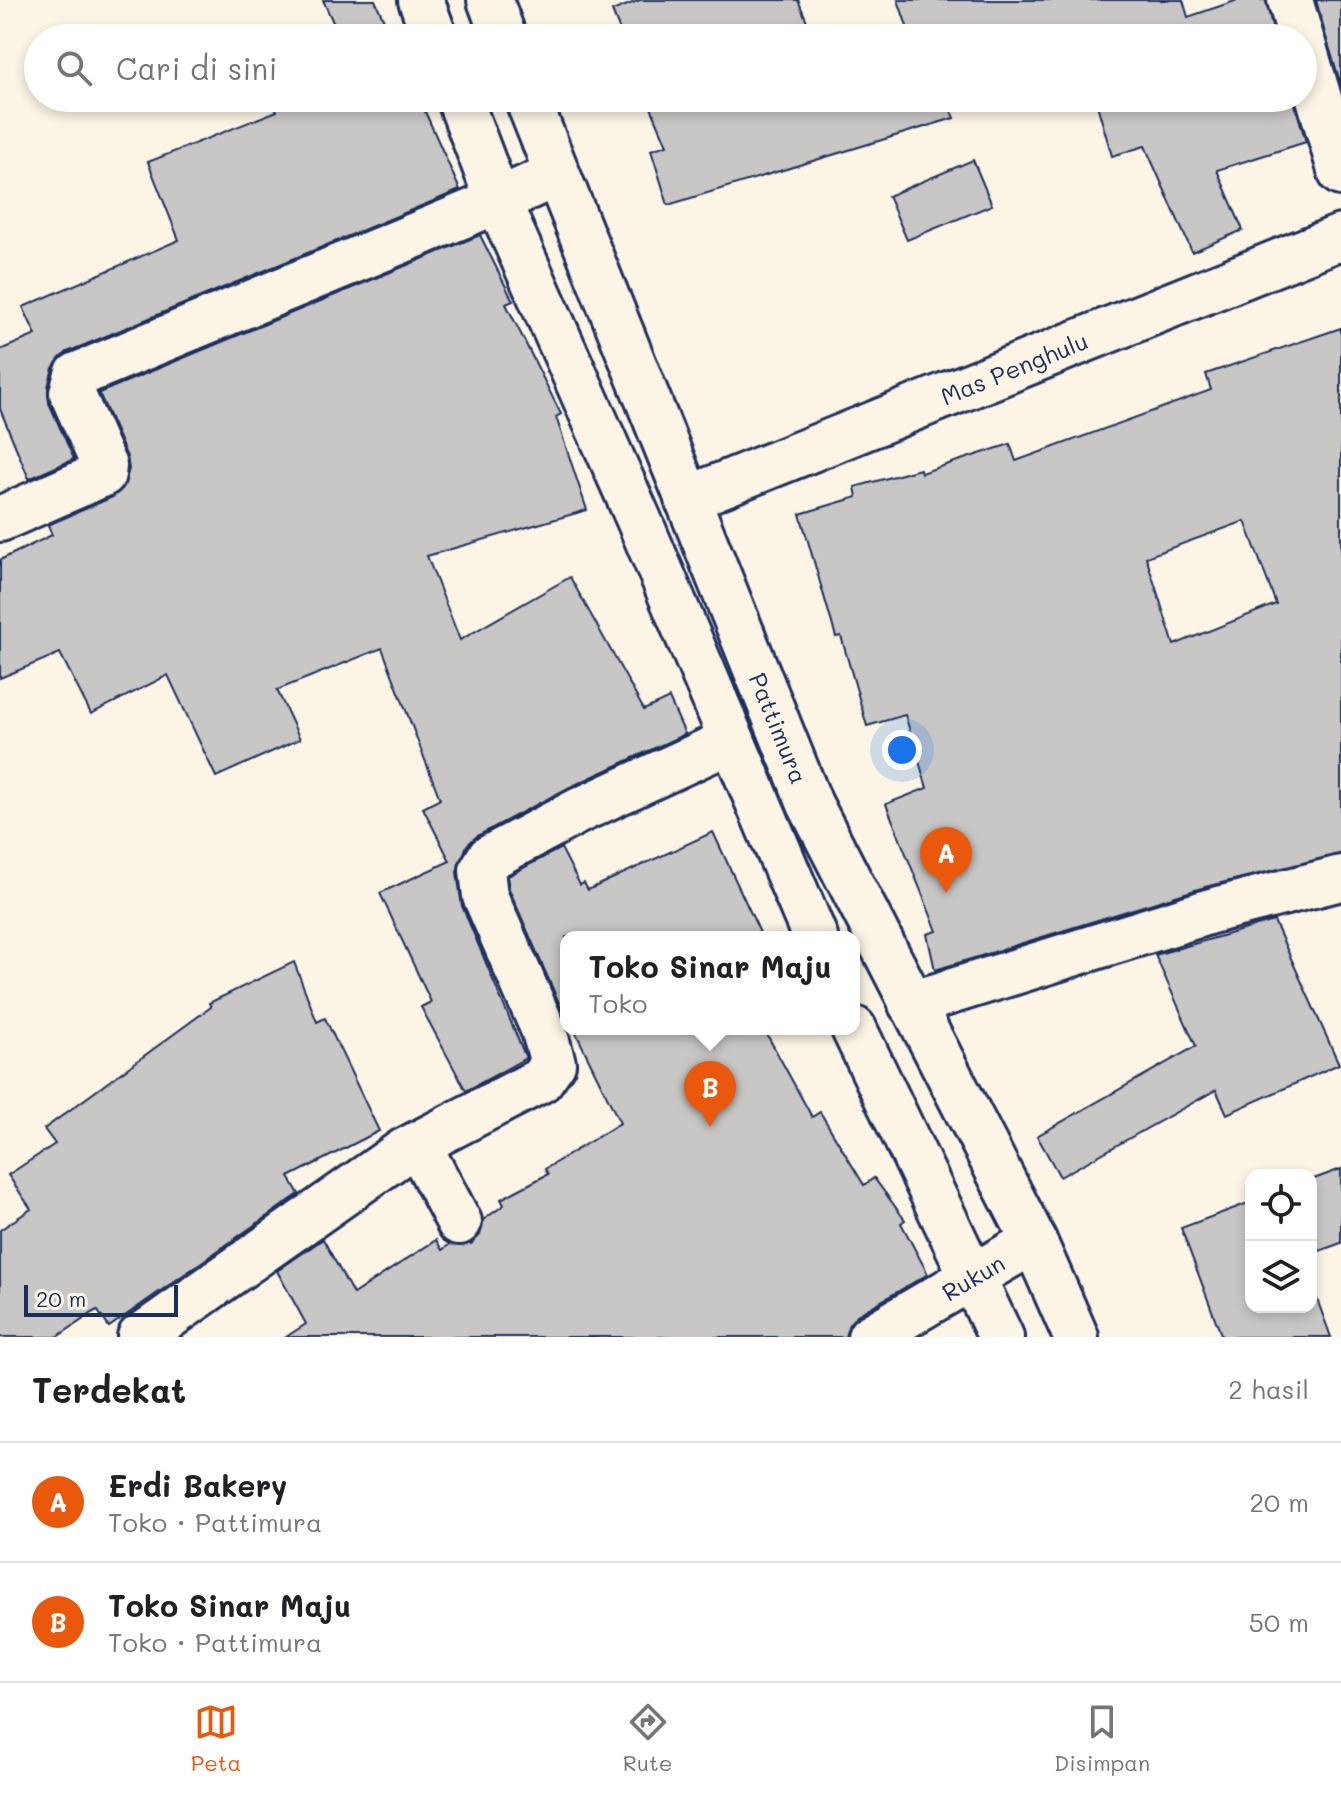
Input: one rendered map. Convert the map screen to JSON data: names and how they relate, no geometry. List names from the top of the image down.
{
  "streets": {
    "street": ["Mas Penghulu", "Pattimura", "Rukun"]
  },
  "crossings": [
    ["Mas Penghulu", "Pattimura"],
    ["Pattimura", "Rukun"]
  ],
  "scale_bar": "20 m",
  "page": {
    "search": "Cari di sini",
    "pins": ["A", "B"],
    "popup": ["Toko Sinar Maju", "Toko"],
    "scale": "20 m",
    "heading": ["Terdekat", "2 hasil"],
    "list": [
      {
        "mark": "A",
        "name": "Erdi Bakery",
        "note": "Toko · Pattimura",
        "value": "20 m"
      },
      {
        "mark": "B",
        "name": "Toko Sinar Maju",
        "note": "Toko · Pattimura",
        "value": "50 m"
      }
    ],
    "nav": ["Peta", "Rute", "Disimpan"]
  }
}
